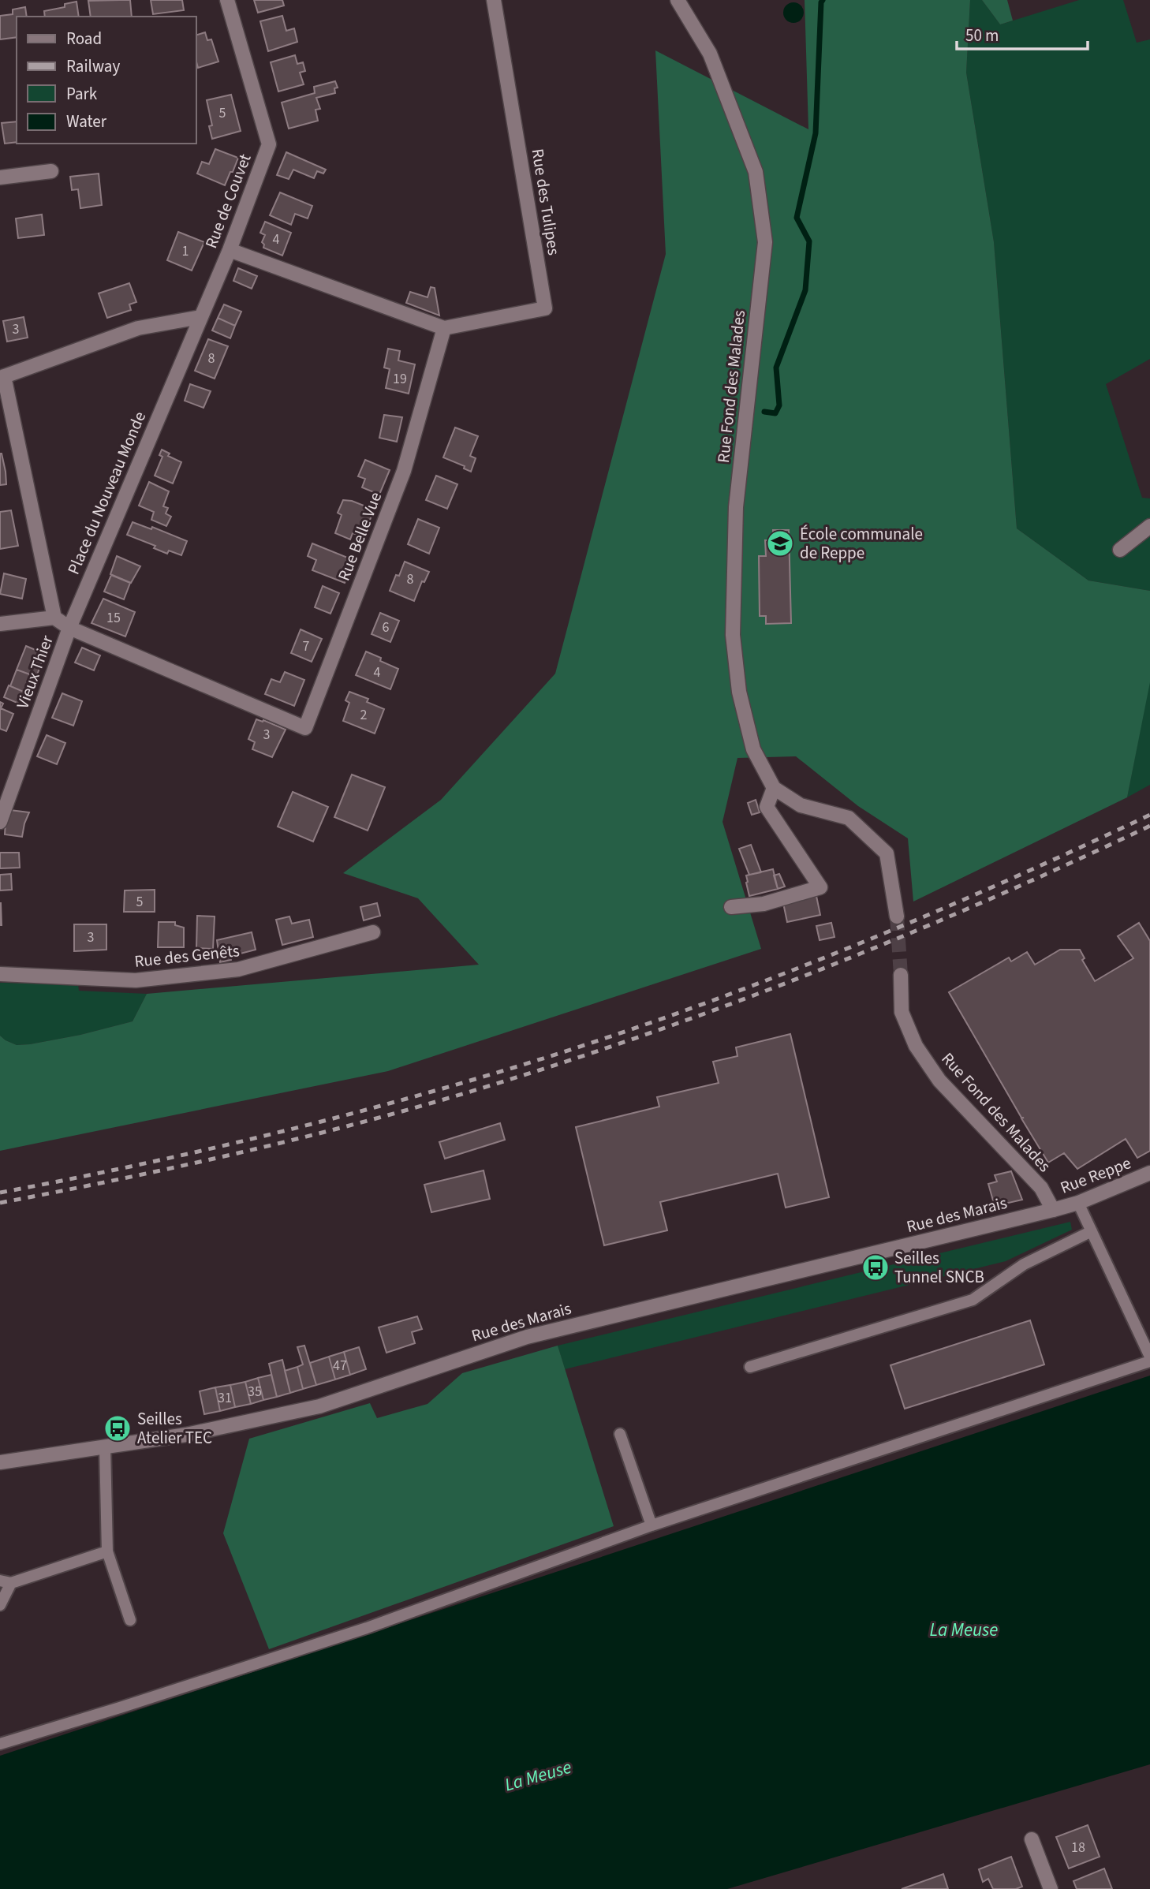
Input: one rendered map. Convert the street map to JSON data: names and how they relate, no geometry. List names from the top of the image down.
{
  "streets": {
    "street": [
      "Rue de Couvet",
      "Rue des Tulipes",
      "Rue Fond des Malades",
      "Place du Nouveau Monde",
      "Rue Belle Vue",
      "Vieux Thier",
      "Rue des Genêts",
      "Rue Reppe",
      "Rue des Marais"
    ]
  },
  "crossings": [
    ["Rue de Couvet", "Place du Nouveau Monde"],
    ["Rue des Tulipes", "Rue Belle Vue"],
    ["Rue Fond des Malades", "Rue Reppe"],
    ["Rue Fond des Malades", "Rue des Marais"],
    ["Place du Nouveau Monde", "Rue Belle Vue"],
    ["Place du Nouveau Monde", "Vieux Thier"],
    ["Rue Belle Vue", "Vieux Thier"],
    ["Rue Reppe", "Rue des Marais"]
  ],
  "water": ["La Meuse"],
  "places": {
    "school or university": ["École communale de Reppe"],
    "bus stop": ["Seilles Tunnel SNCB", "Seilles Atelier TEC"]
  },
  "house_numbers": [
    "5",
    "4",
    "1",
    "3",
    "8",
    "19",
    "8",
    "15",
    "6",
    "7",
    "4",
    "2",
    "3",
    "5",
    "3",
    "47",
    "35",
    "31",
    "18"
  ],
  "legend": [
    "Road",
    "Railway",
    "Park",
    "Water"
  ],
  "scale_bar": "50 m"
}
